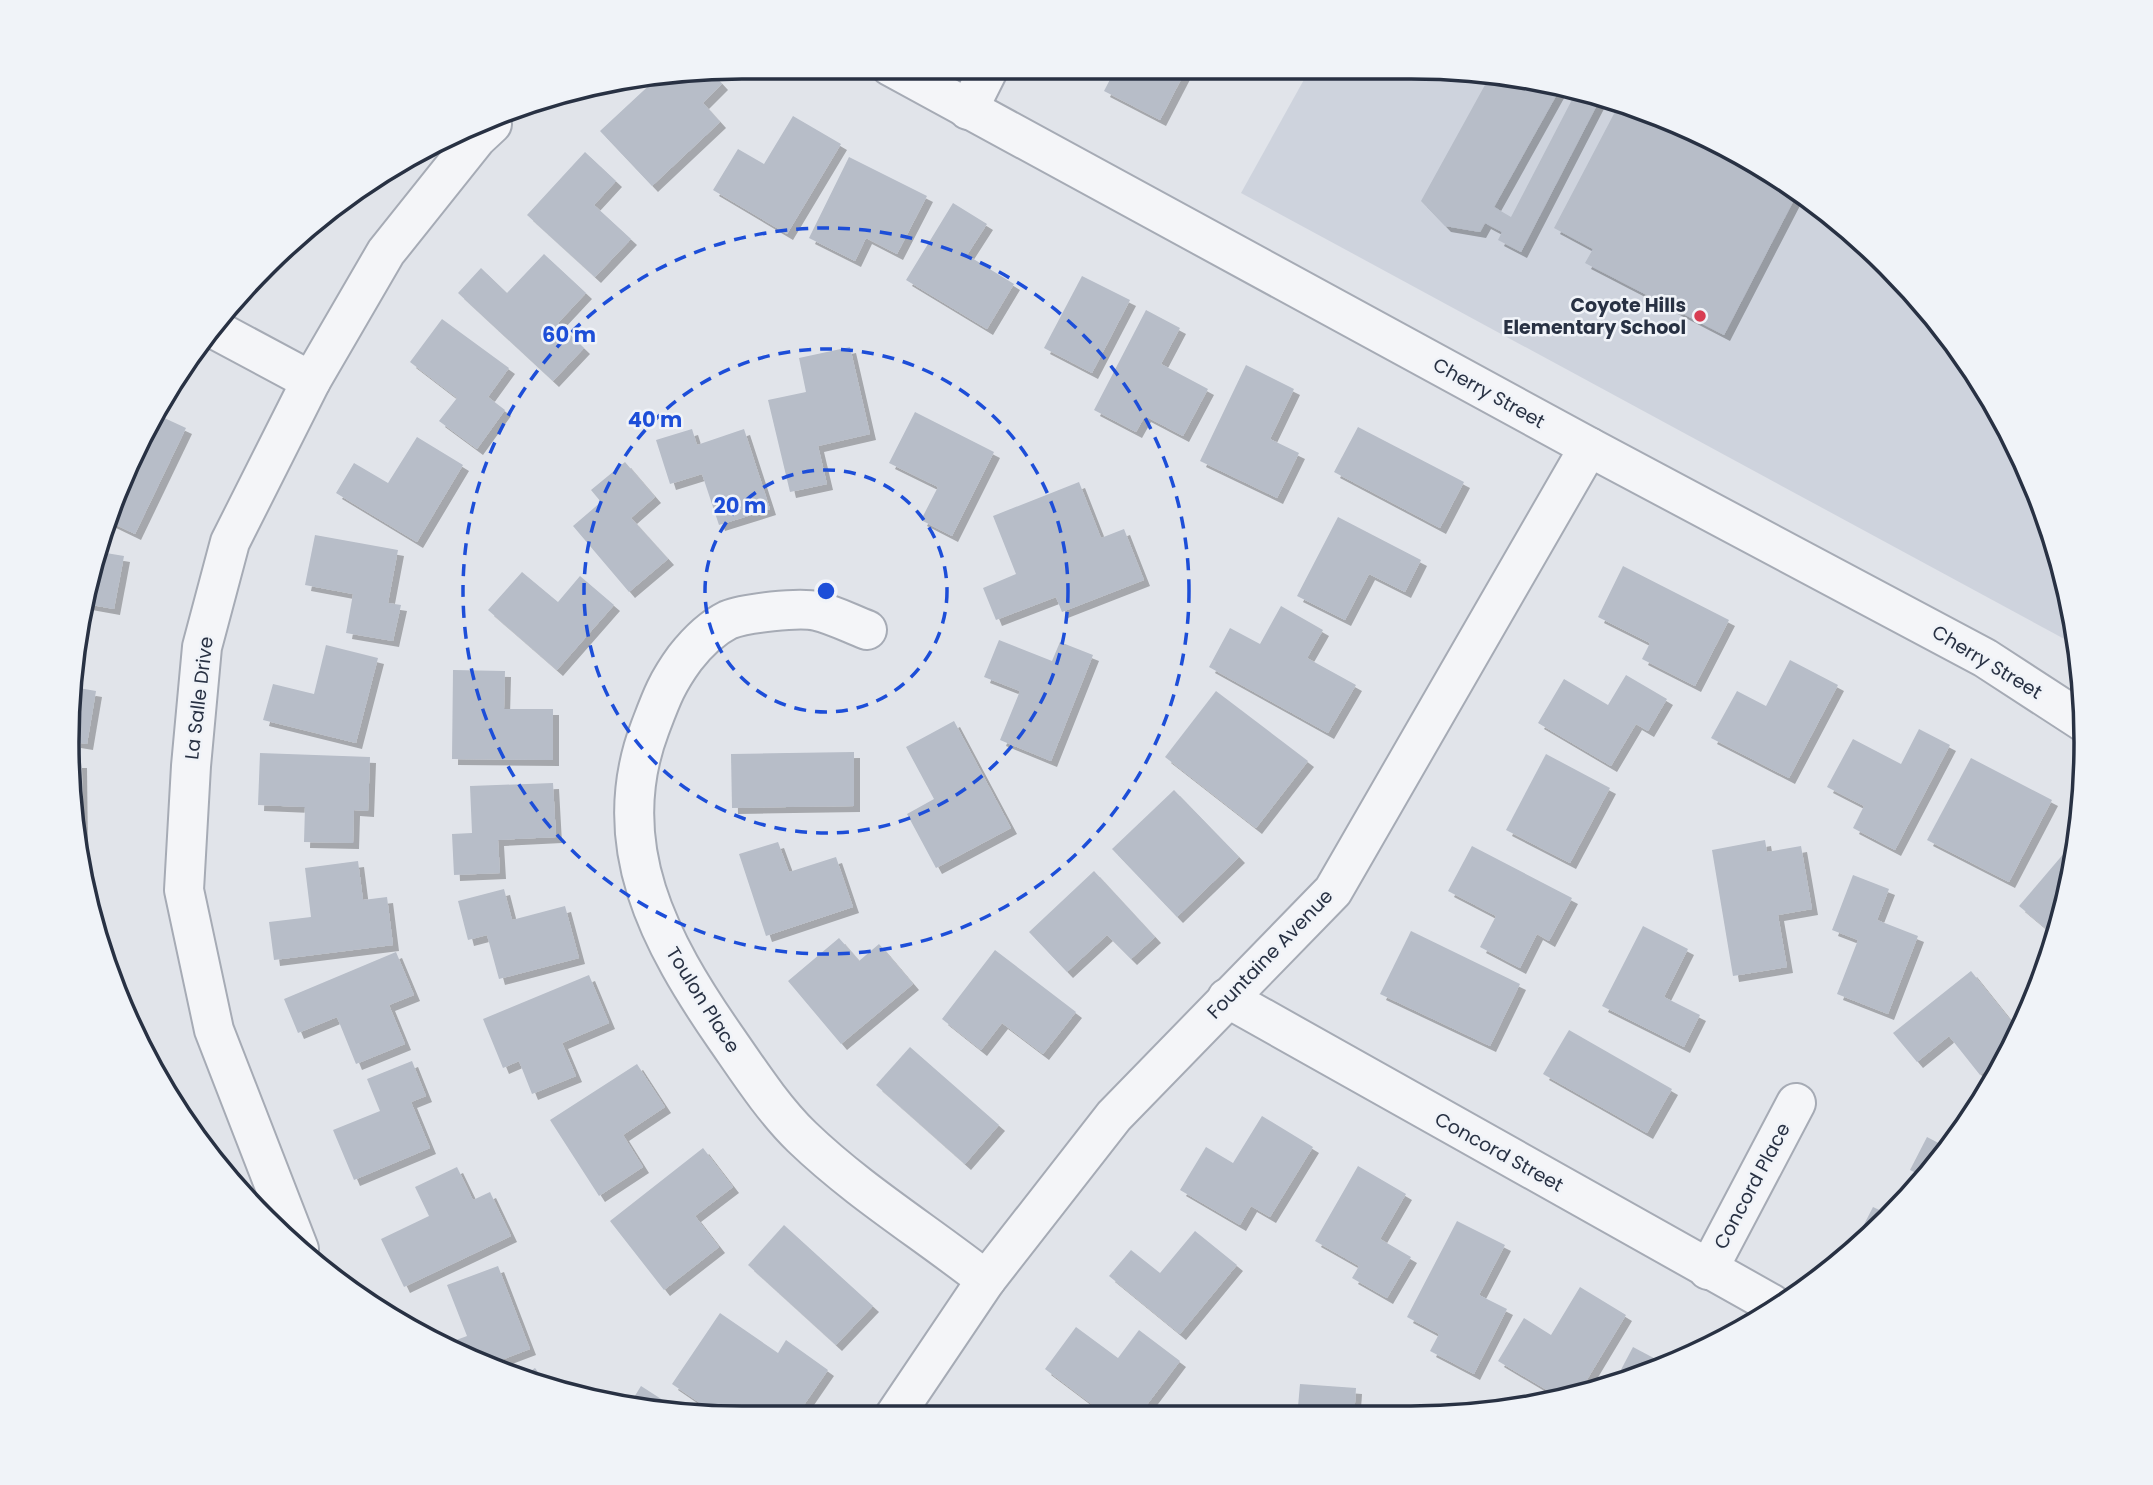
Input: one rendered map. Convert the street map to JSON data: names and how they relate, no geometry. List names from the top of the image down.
{
  "streets": {
    "street": [
      "Cherry Street",
      "La Salle Drive",
      "Fountaine Avenue",
      "Toulon Place",
      "Concord Street",
      "Concord Place"
    ]
  },
  "crossings": [
    ["Cherry Street", "Fountaine Avenue"],
    ["Fountaine Avenue", "Toulon Place"],
    ["Fountaine Avenue", "Concord Street"],
    ["Concord Street", "Concord Place"]
  ],
  "places": ["Coyote Hills Elementary School"],
  "rings": ["60 m", "40 m", "20 m"]
}
